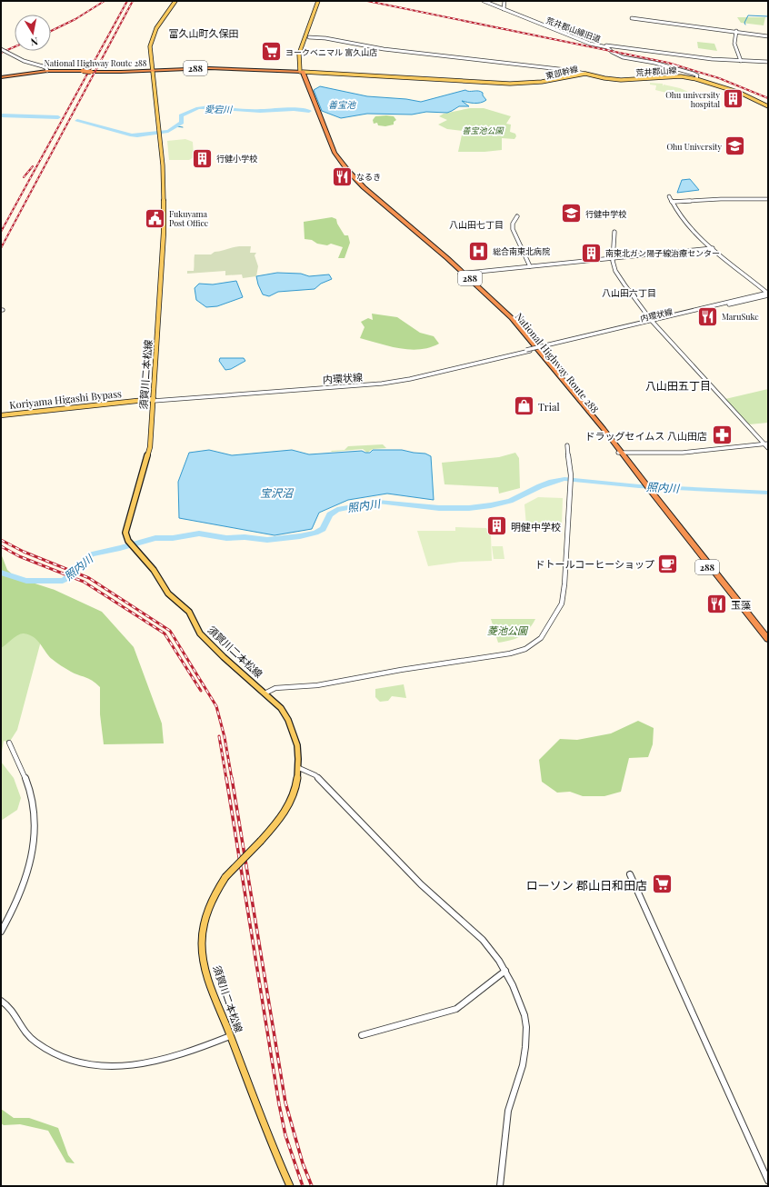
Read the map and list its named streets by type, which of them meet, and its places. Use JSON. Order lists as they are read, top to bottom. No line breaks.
{"streets":{"highway":["National Highway Route 288","288"],"main road":["荒井郡山線","東部幹線","須賀川二本松線","Koriyama Higashi Bypass"],"street":["荒井郡山線旧道","内環状線"]},"crossings":[["荒井郡山線旧道","荒井郡山線"],["National Highway Route 288","東部幹線"],["National Highway Route 288","須賀川二本松線"],["荒井郡山線","東部幹線"],["内環状線","須賀川二本松線"],["内環状線","Koriyama Higashi Bypass"],["須賀川二本松線","Koriyama Higashi Bypass"]],"districts":["富久山町久保田","八山田七丁目","八山田六丁目","八山田五丁目"],"water":["善宝池","愛宕川","照内川","宝沢沼"],"parks":["善宝池公園","菱池公園"],"places":{"supermarket":["ヨークベニマル 富久山店","ローソン 郡山日和田店"],"building":["Ohu university hospital","行健小学校","南東北ガン陽子線治療センター","明健中学校"],"school or university":["Ohu University","行健中学校"],"restaurant":["なるき","MaruSuke","玉藻"],"public building":["Fukuyama Post Office"],"hospital":["総合南東北病院"],"shop":["Trial"],"pharmacy":["ドラッグセイムス 八山田店"],"cafe":["ドトールコーヒーショップ"]},"north":"bottom"}
